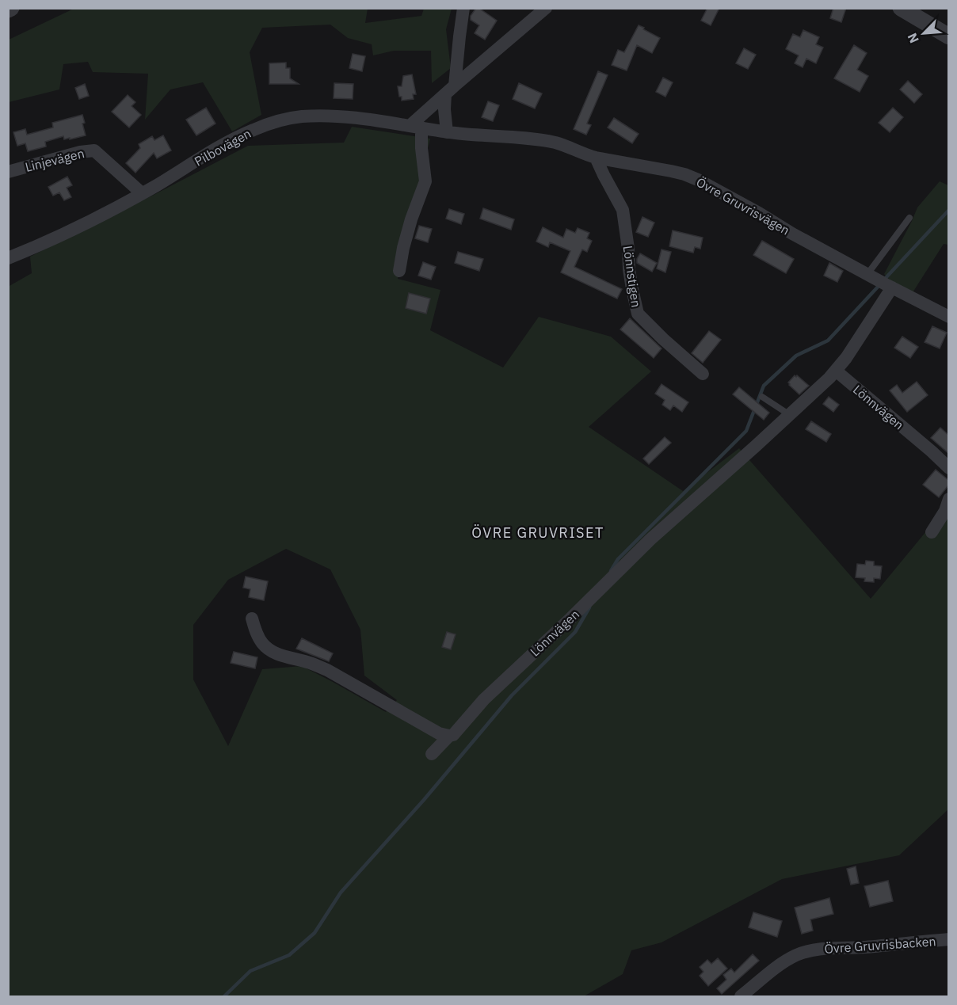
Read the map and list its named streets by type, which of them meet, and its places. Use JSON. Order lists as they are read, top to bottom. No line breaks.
{"streets":{"street":["Pilbovägen","Linjevägen","Övre Gruvrisvägen","Lönnstigen","Lönnvägen","Övre Gruvrisbacken"]},"crossings":[["Pilbovägen","Linjevägen"],["Pilbovägen","Övre Gruvrisvägen"],["Övre Gruvrisvägen","Lönnstigen"],["Övre Gruvrisvägen","Lönnvägen"]],"districts":["ÖVRE GRUVRISET"],"north":"bottom left"}
